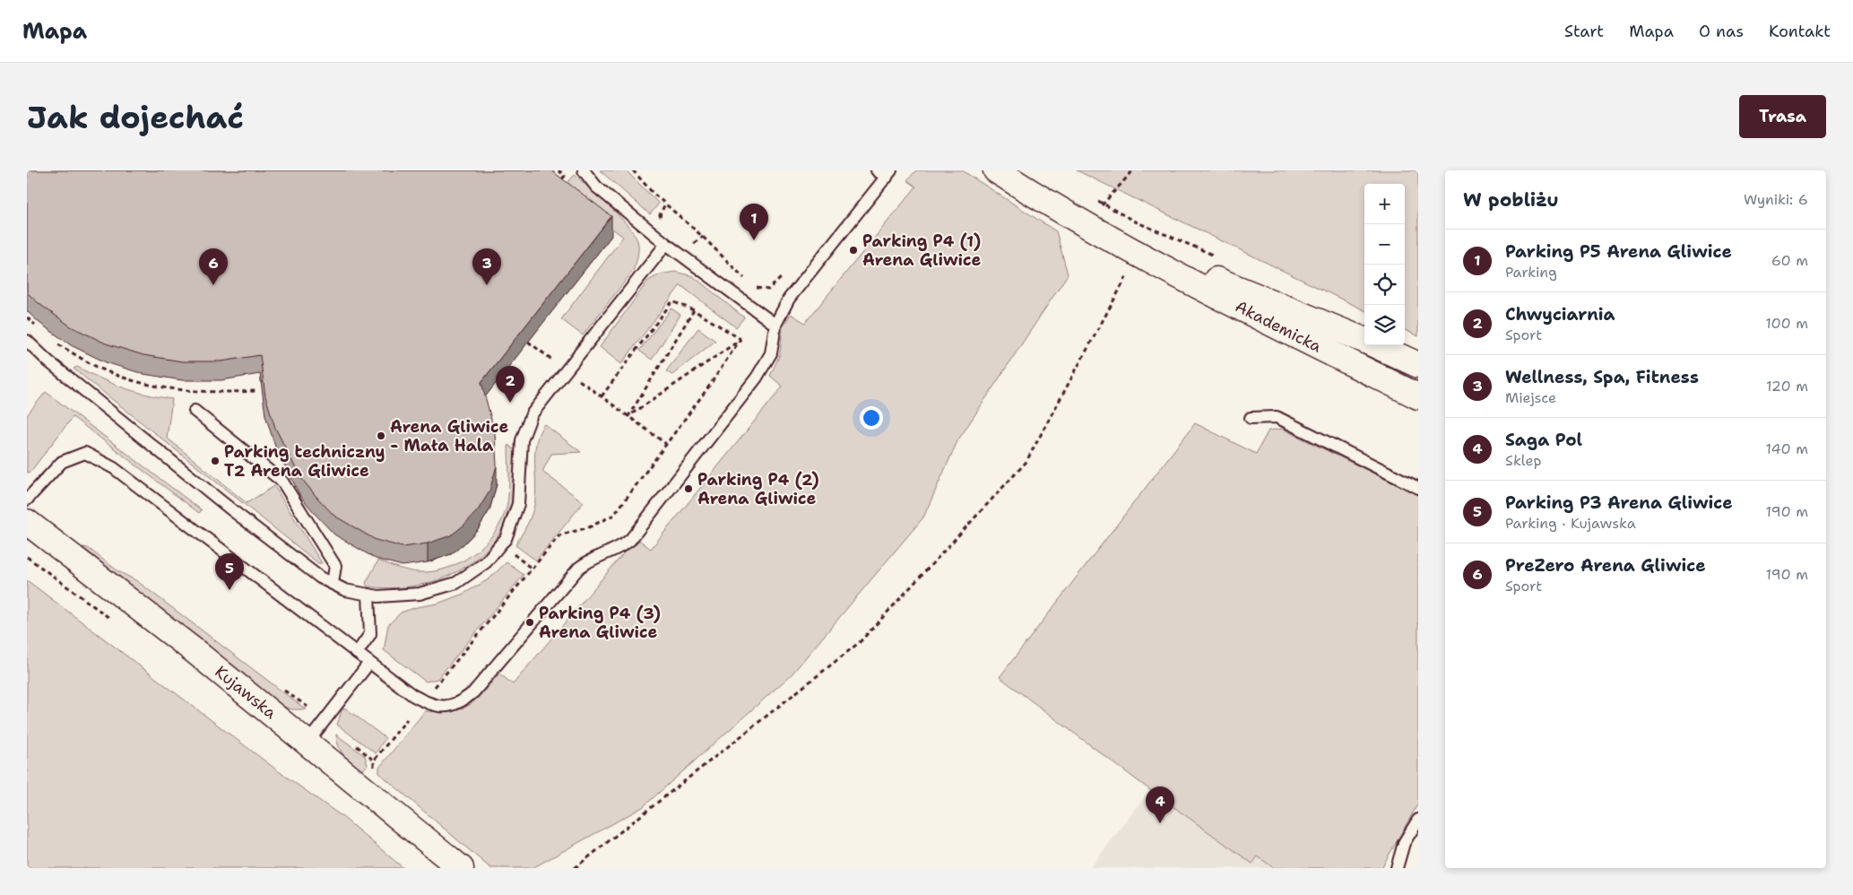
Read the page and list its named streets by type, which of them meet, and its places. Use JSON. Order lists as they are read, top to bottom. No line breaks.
{"streets":{"street":["Akademicka","Kujawska"]},"places":["Parking P4 (1) Arena Gliwice","Arena Gliwice - Mała Hala","Parking techniczny T2 Arena Gliwice","Parking P4 (2) Arena Gliwice","Parking P4 (3) Arena Gliwice"],"page":{"header":"Mapa","nav":["Start","Mapa","O nas","Kontakt"],"buttons":"Trasa","title":"Jak dojechać","heading":["W pobliżu","Wyniki: 6"],"map_buttons":["+","−"],"pins":["1","3","6","2","5","4"],"list":[{"mark":"1","name":"Parking P5 Arena Gliwice","note":"Parking","value":"60 m"},{"mark":"2","name":"Chwyciarnia","note":"Sport","value":"100 m"},{"mark":"3","name":"Wellness, Spa, Fitness","note":"Miejsce","value":"120 m"},{"mark":"4","name":"Saga Pol","note":"Sklep","value":"140 m"},{"mark":"5","name":"Parking P3 Arena Gliwice","note":"Parking · Kujawska","value":"190 m"},{"mark":"6","name":"PreZero Arena Gliwice","note":"Sport","value":"190 m"}]}}
